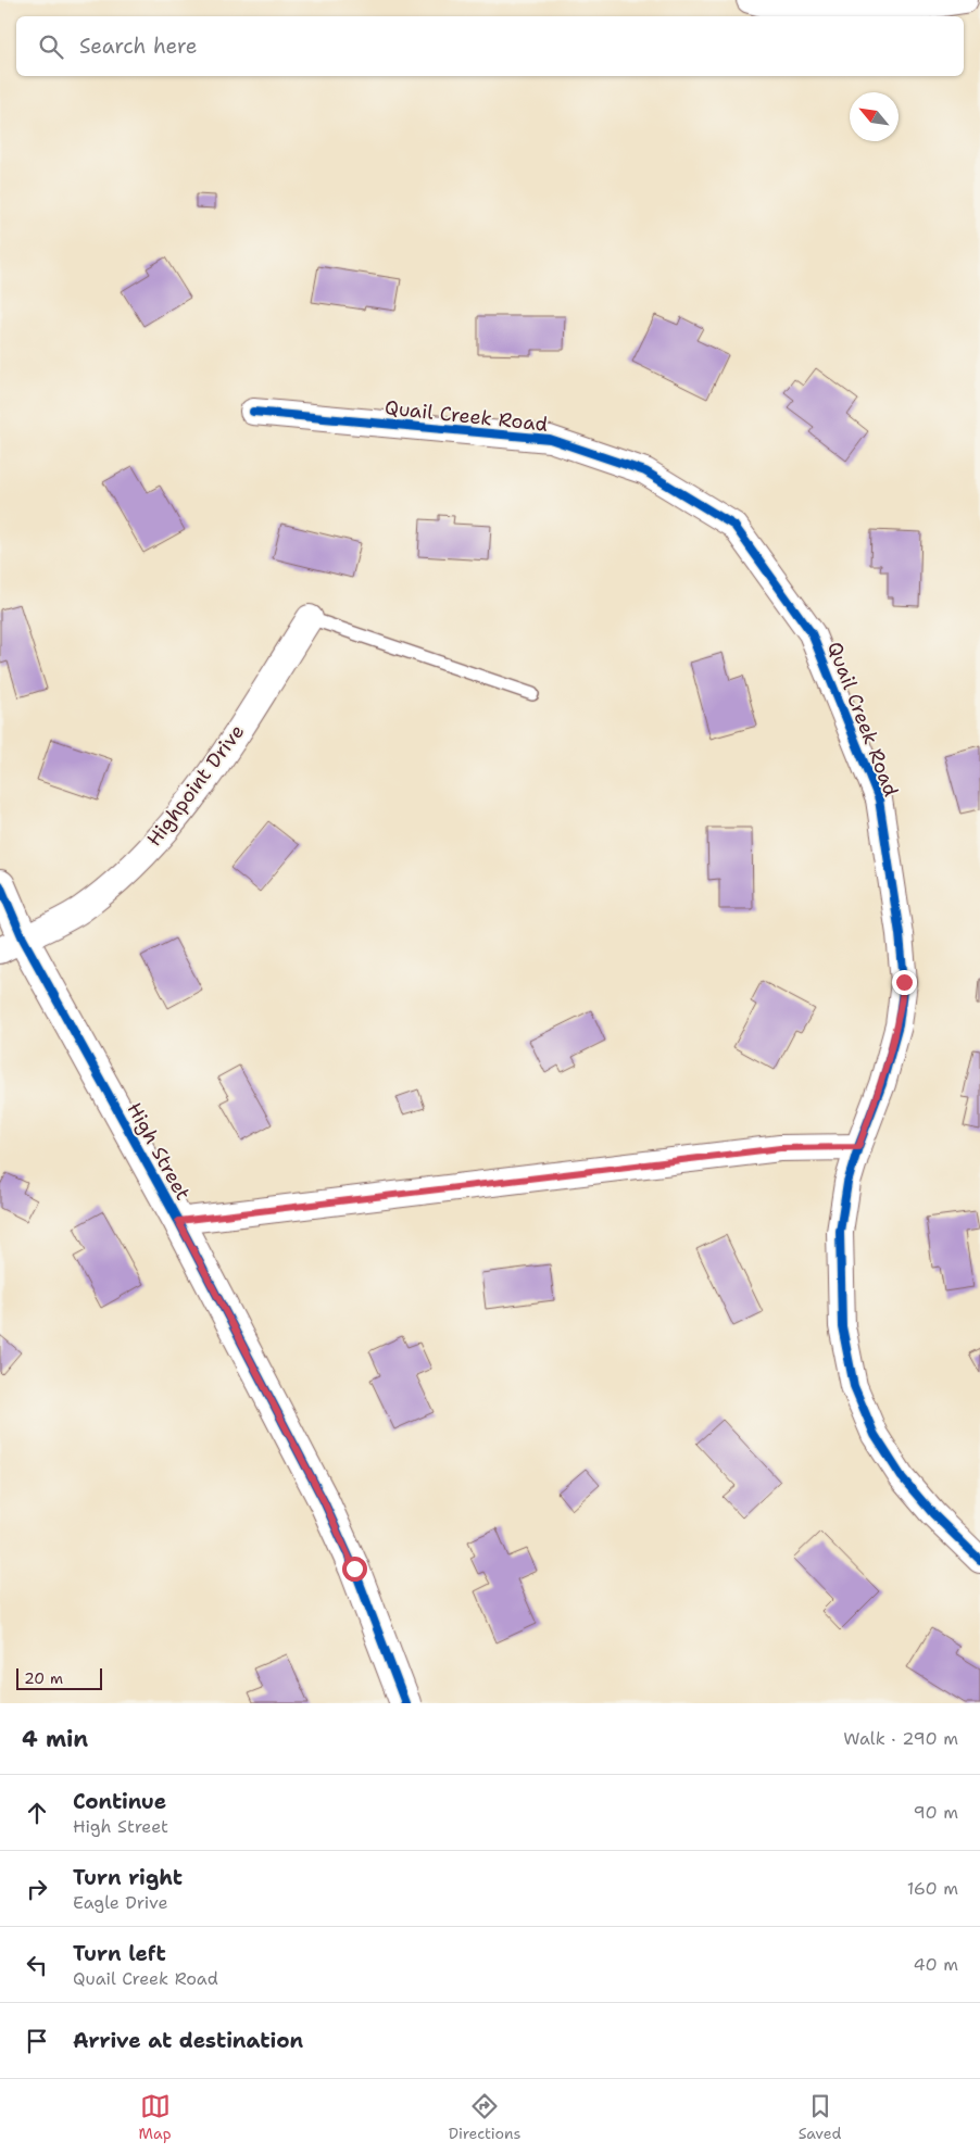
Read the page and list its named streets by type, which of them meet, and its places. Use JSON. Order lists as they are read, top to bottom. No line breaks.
{"streets":{"street":["Quail Creek Road","Highpoint Drive","High Street"]},"crossings":[["Highpoint Drive","High Street"]],"scale_bar":"20 m","north":"top left","page":{"search":"Search here","scale":"20 m","heading":["4 min","Walk · 290 m"],"list":[["Continue","High Street","90 m"],["Turn right","Eagle Drive","160 m"],["Turn left","Quail Creek Road","40 m"],"Arrive at destination"],"nav":["Map","Directions","Saved"]}}
